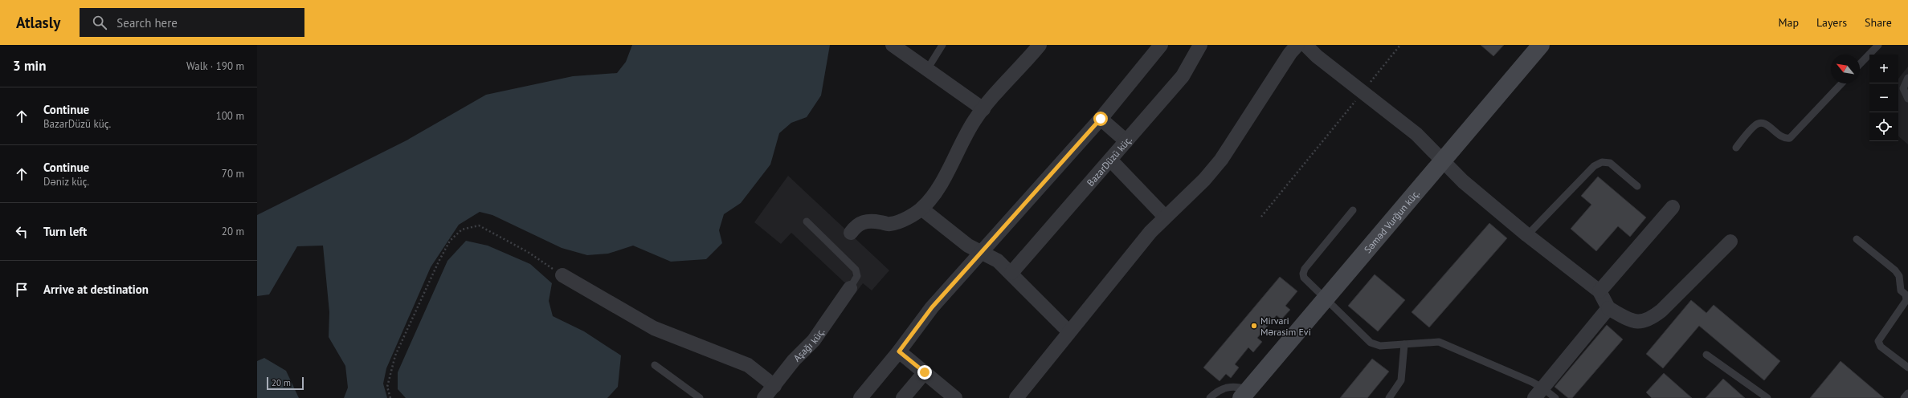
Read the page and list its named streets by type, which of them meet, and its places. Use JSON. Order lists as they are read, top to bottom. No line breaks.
{"streets":{"main road":["Səməd Vurğun küç."],"street":["BazarDüzü küç.","Aşağı küç."]},"places":["Mirvari Mərasim Evi"],"scale_bar":"20 m","north":"top left","page":{"header":"Atlasly","search":"Search here","nav":["Map","Layers","Share"],"heading":["3 min","Walk · 190 m"],"map_buttons":["+","−"],"list":[["Continue","BazarDüzü küç.","100 m"],["Continue","Dəniz küç.","70 m"],["Turn left","20 m"],"Arrive at destination"],"scale":"20 m"}}
